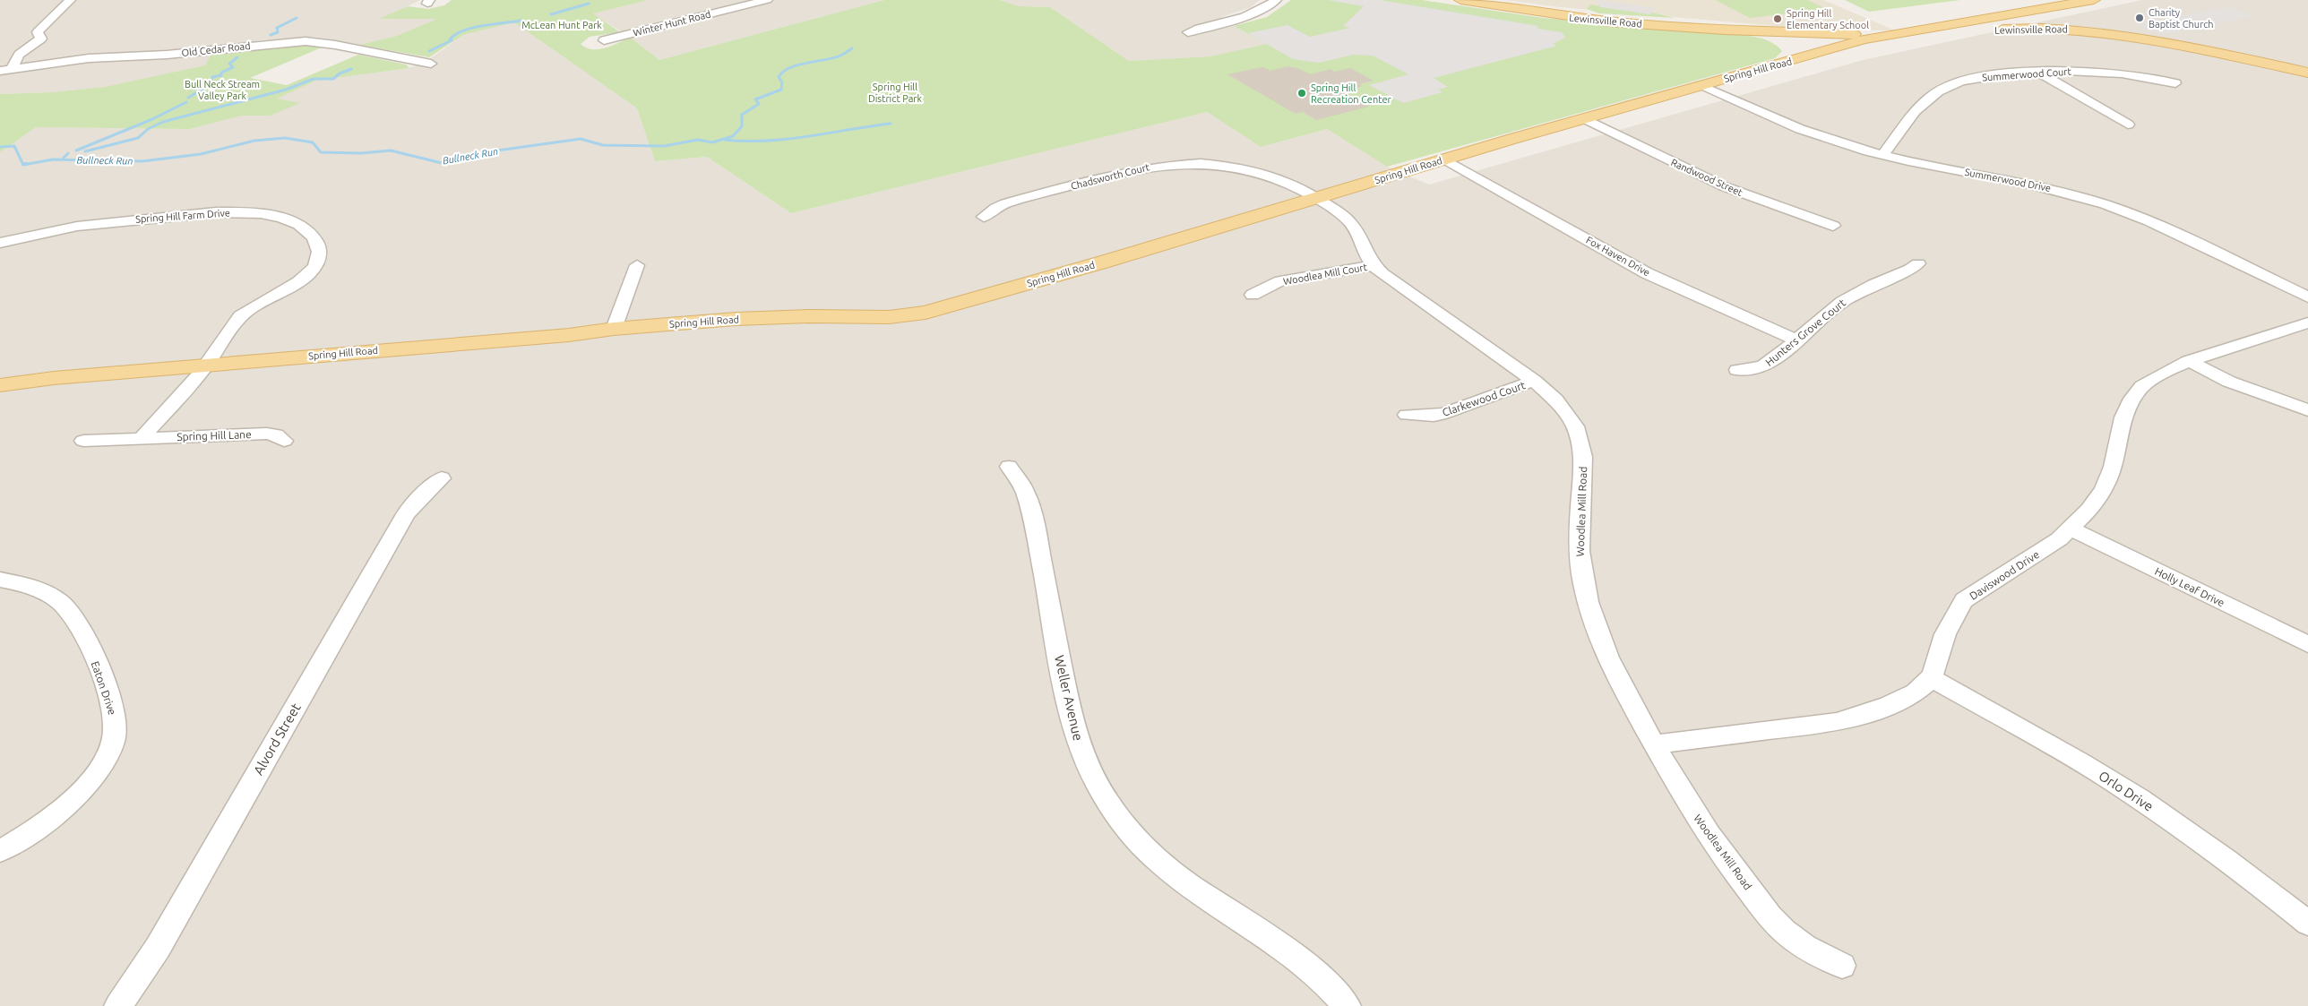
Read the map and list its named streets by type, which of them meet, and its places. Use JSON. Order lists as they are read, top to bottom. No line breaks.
{"streets":{"main road":["Lewinsville Road","Spring Hill Road"],"street":["Winter Hunt Road","Old Cedar Road","Summerwood Court","Chadsworth Court","Randwood Street","Summerwood Drive","Spring Hill Farm Drive","Fox Haven Drive","Woodlea Mill Court","Hunters Grove Court","Clarkewood Court","Spring Hill Lane","Woodlea Mill Road","Daviswood Drive","Holly Leaf Drive","Eaton Drive","Weller Avenue","Alvord Street","Orlo Drive"]},"crossings":[["Lewinsville Road","Spring Hill Road"],["Spring Hill Road","Chadsworth Court"],["Spring Hill Road","Randwood Street"],["Spring Hill Road","Summerwood Drive"],["Spring Hill Road","Spring Hill Farm Drive"],["Spring Hill Road","Fox Haven Drive"],["Spring Hill Road","Woodlea Mill Road"],["Summerwood Court","Summerwood Drive"],["Chadsworth Court","Woodlea Mill Road"],["Fox Haven Drive","Hunters Grove Court"],["Woodlea Mill Court","Woodlea Mill Road"],["Clarkewood Court","Woodlea Mill Road"],["Daviswood Drive","Holly Leaf Drive"],["Daviswood Drive","Orlo Drive"]],"water":["Bullneck Run"],"parks":["McLean Hunt Park","Bull Neck Stream Valley Park","Spring Hill District Park"],"places":["Charity Baptist Church","Spring Hill Elementary School","Spring Hill Recreation Center"]}
